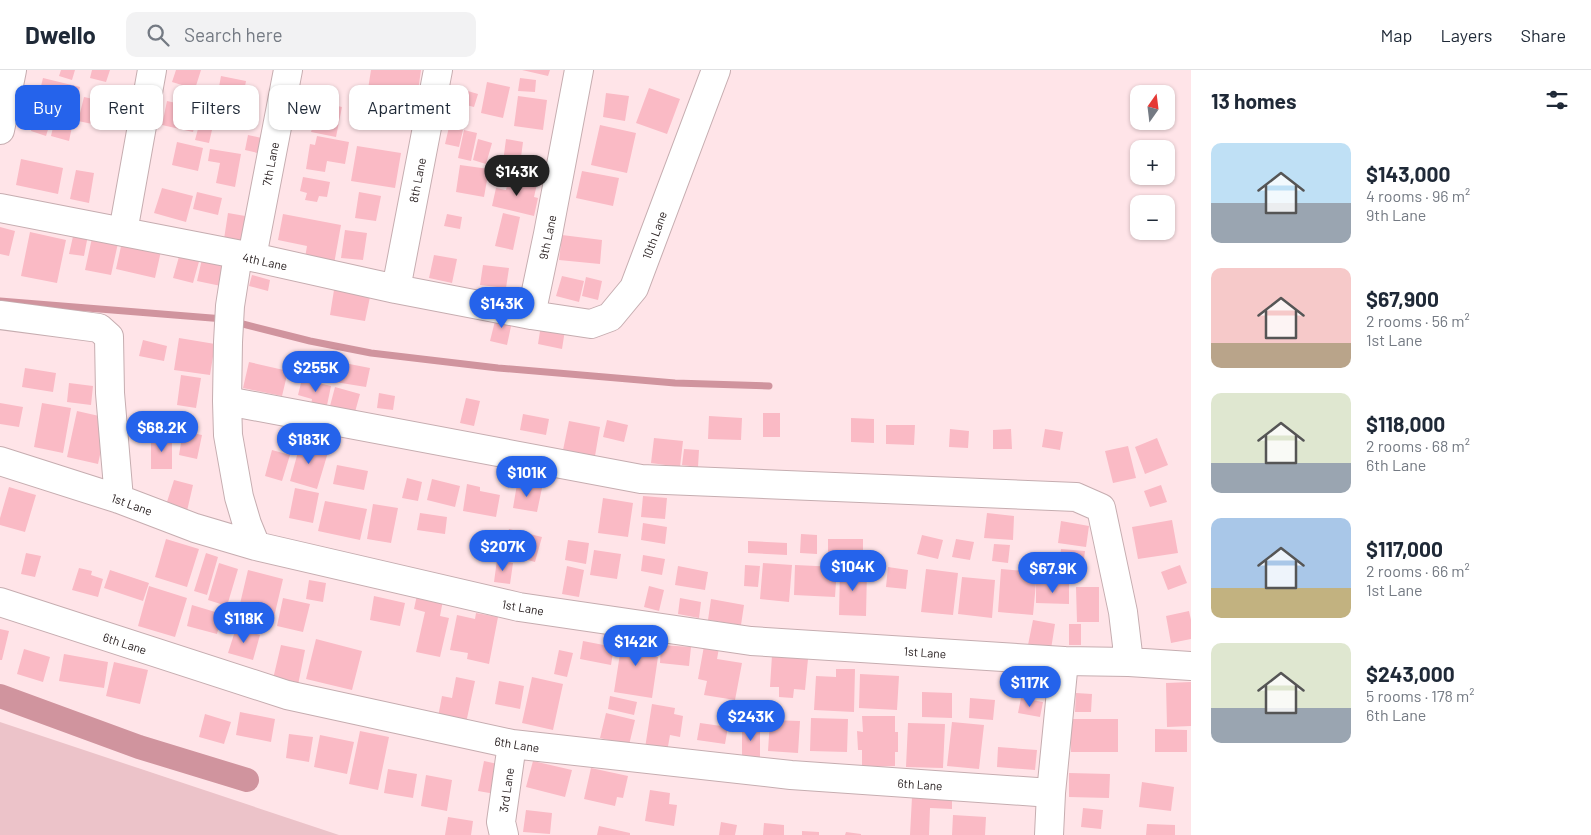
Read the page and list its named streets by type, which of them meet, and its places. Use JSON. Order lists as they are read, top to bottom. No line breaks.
{"streets":{"street":["7th Lane","8th Lane","10th Lane","9th Lane","4th Lane","1st Lane","6th Lane","3rd Lane"]},"crossings":[["7th Lane","4th Lane"],["7th Lane","1st Lane"],["8th Lane","4th Lane"],["10th Lane","9th Lane"],["10th Lane","4th Lane"],["9th Lane","4th Lane"],["6th Lane","3rd Lane"]],"north":"top","page":{"header":"Dwello","search":"Search here","nav":["Map","Layers","Share"],"heading":"13 homes","map_buttons":["+","−"],"chip":["Buy","Rent","Filters","New","Apartment"],"list":[{"name":"$143,000","note":"4 rooms · 96 m² · 9th Lane"},{"name":"$67,900","note":"2 rooms · 56 m² · 1st Lane"},{"name":"$118,000","note":"2 rooms · 68 m² · 6th Lane"},{"name":"$117,000","note":"2 rooms · 66 m² · 1st Lane"},{"name":"$243,000","note":"5 rooms · 178 m² · 6th Lane"}],"price":["$143K","$143K","$255K","$68.2K","$183K","$101K","$207K","$104K","$67.9K","$118K","$142K","$117K","$243K"]}}
